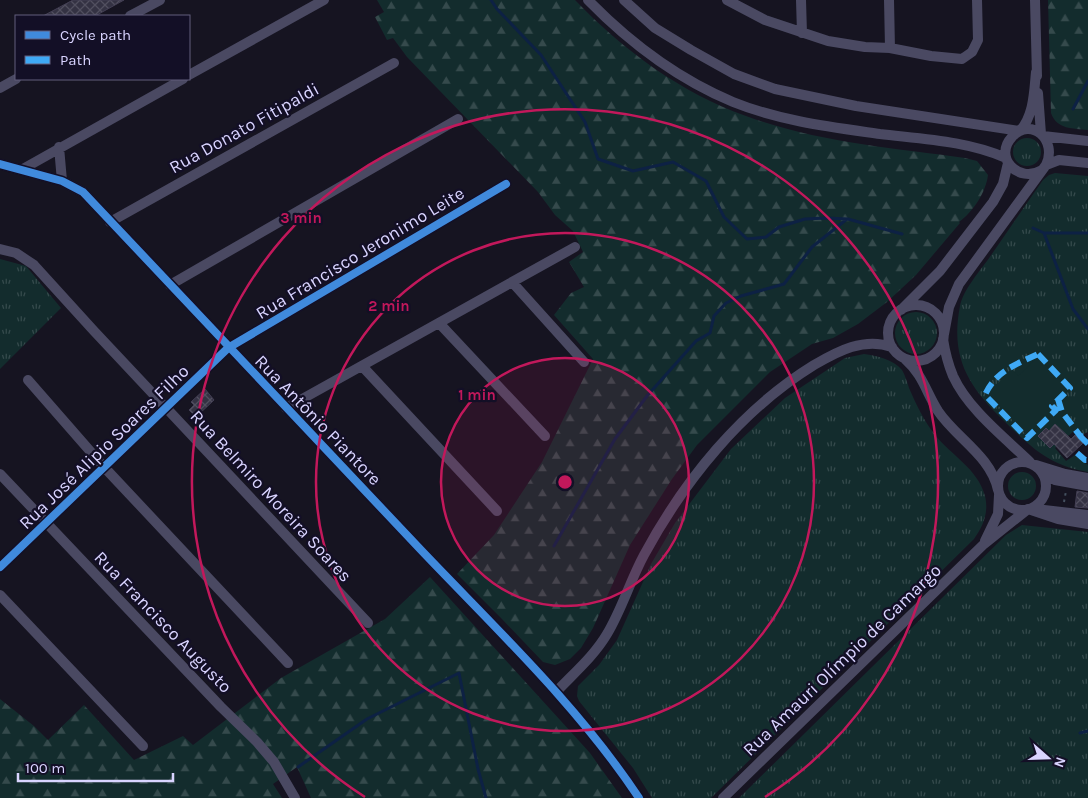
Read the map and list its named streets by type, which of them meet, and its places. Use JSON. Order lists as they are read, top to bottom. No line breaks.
{"streets":{"street":["Rua Donato Fitipaldi","Rua Francisco Jeronimo Leite","Rua Antônio Piantore","Rua José Alipio Soares Filho","Rua Belmiro Moreira Soares","Rua Francisco Augusto","Rua Amauri Olímpio de Camargo"]},"crossings":[["Rua Donato Fitipaldi","Rua Antônio Piantore"],["Rua Francisco Jeronimo Leite","Rua Antônio Piantore"],["Rua Francisco Jeronimo Leite","Rua José Alipio Soares Filho"],["Rua Antônio Piantore","Rua José Alipio Soares Filho"],["Rua José Alipio Soares Filho","Rua Belmiro Moreira Soares"],["Rua José Alipio Soares Filho","Rua Francisco Augusto"]],"legend":["Cycle path","Path"],"scale_bar":"100 m","north":"right","rings":["3 min","2 min","1 min"]}
